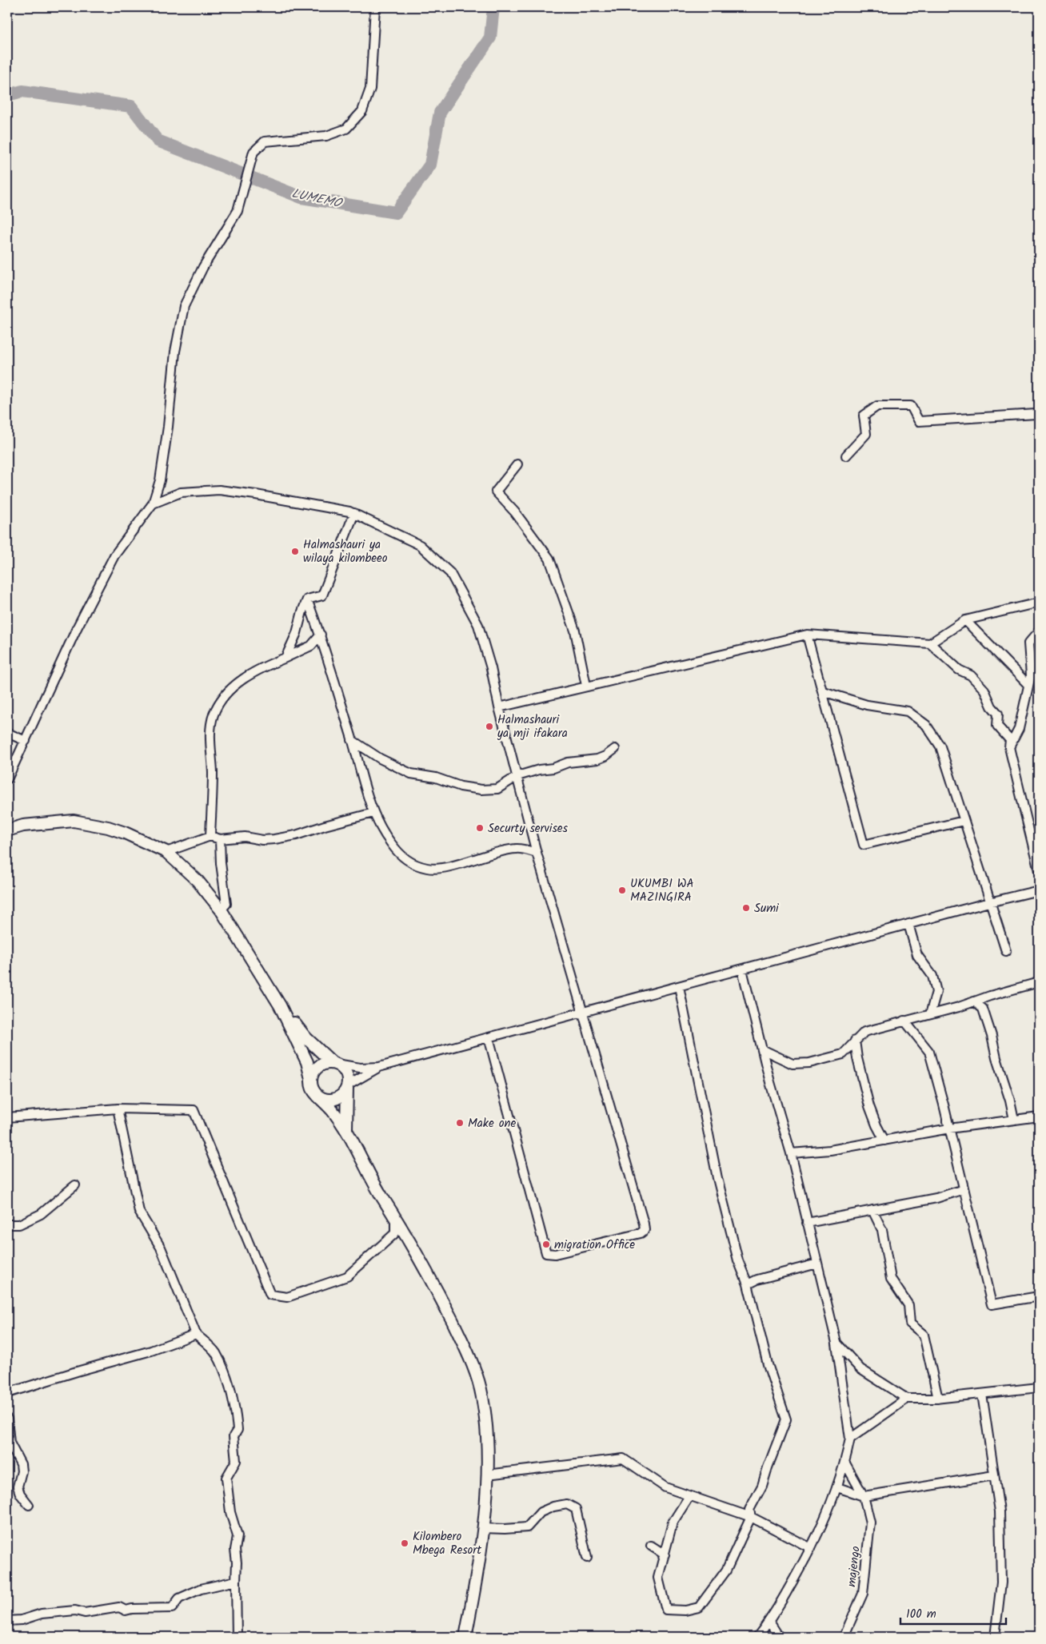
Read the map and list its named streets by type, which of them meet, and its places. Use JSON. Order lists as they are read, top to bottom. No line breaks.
{"streets":{"street":["majengo"]},"water":["LUMEMO"],"places":["Halmashauri ya wilaya kilombeeo","Halmashauri ya mji ifakara","Securty servises","UKUMBI WA MAZINGIRA","Sumi","Make one","migration Office","Kilombero Mbega Resort"],"scale_bar":"100 m"}
